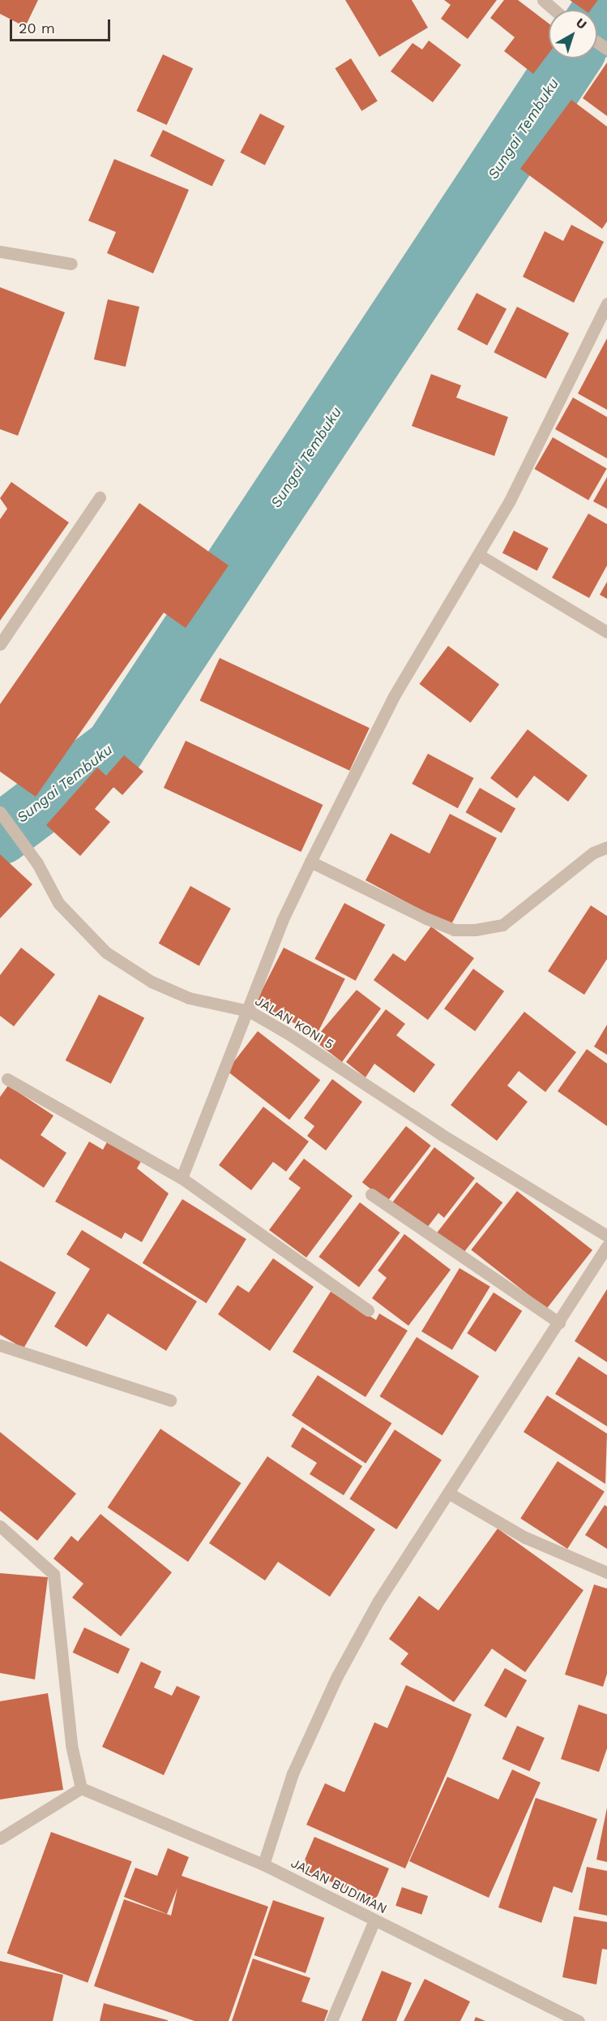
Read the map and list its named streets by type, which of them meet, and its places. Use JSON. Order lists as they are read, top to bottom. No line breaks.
{"streets":{"street":["JALAN KONI 5","JALAN BUDIMAN"]},"water":["Sungai Tembuku"],"scale_bar":"20 m","north":"top right"}
